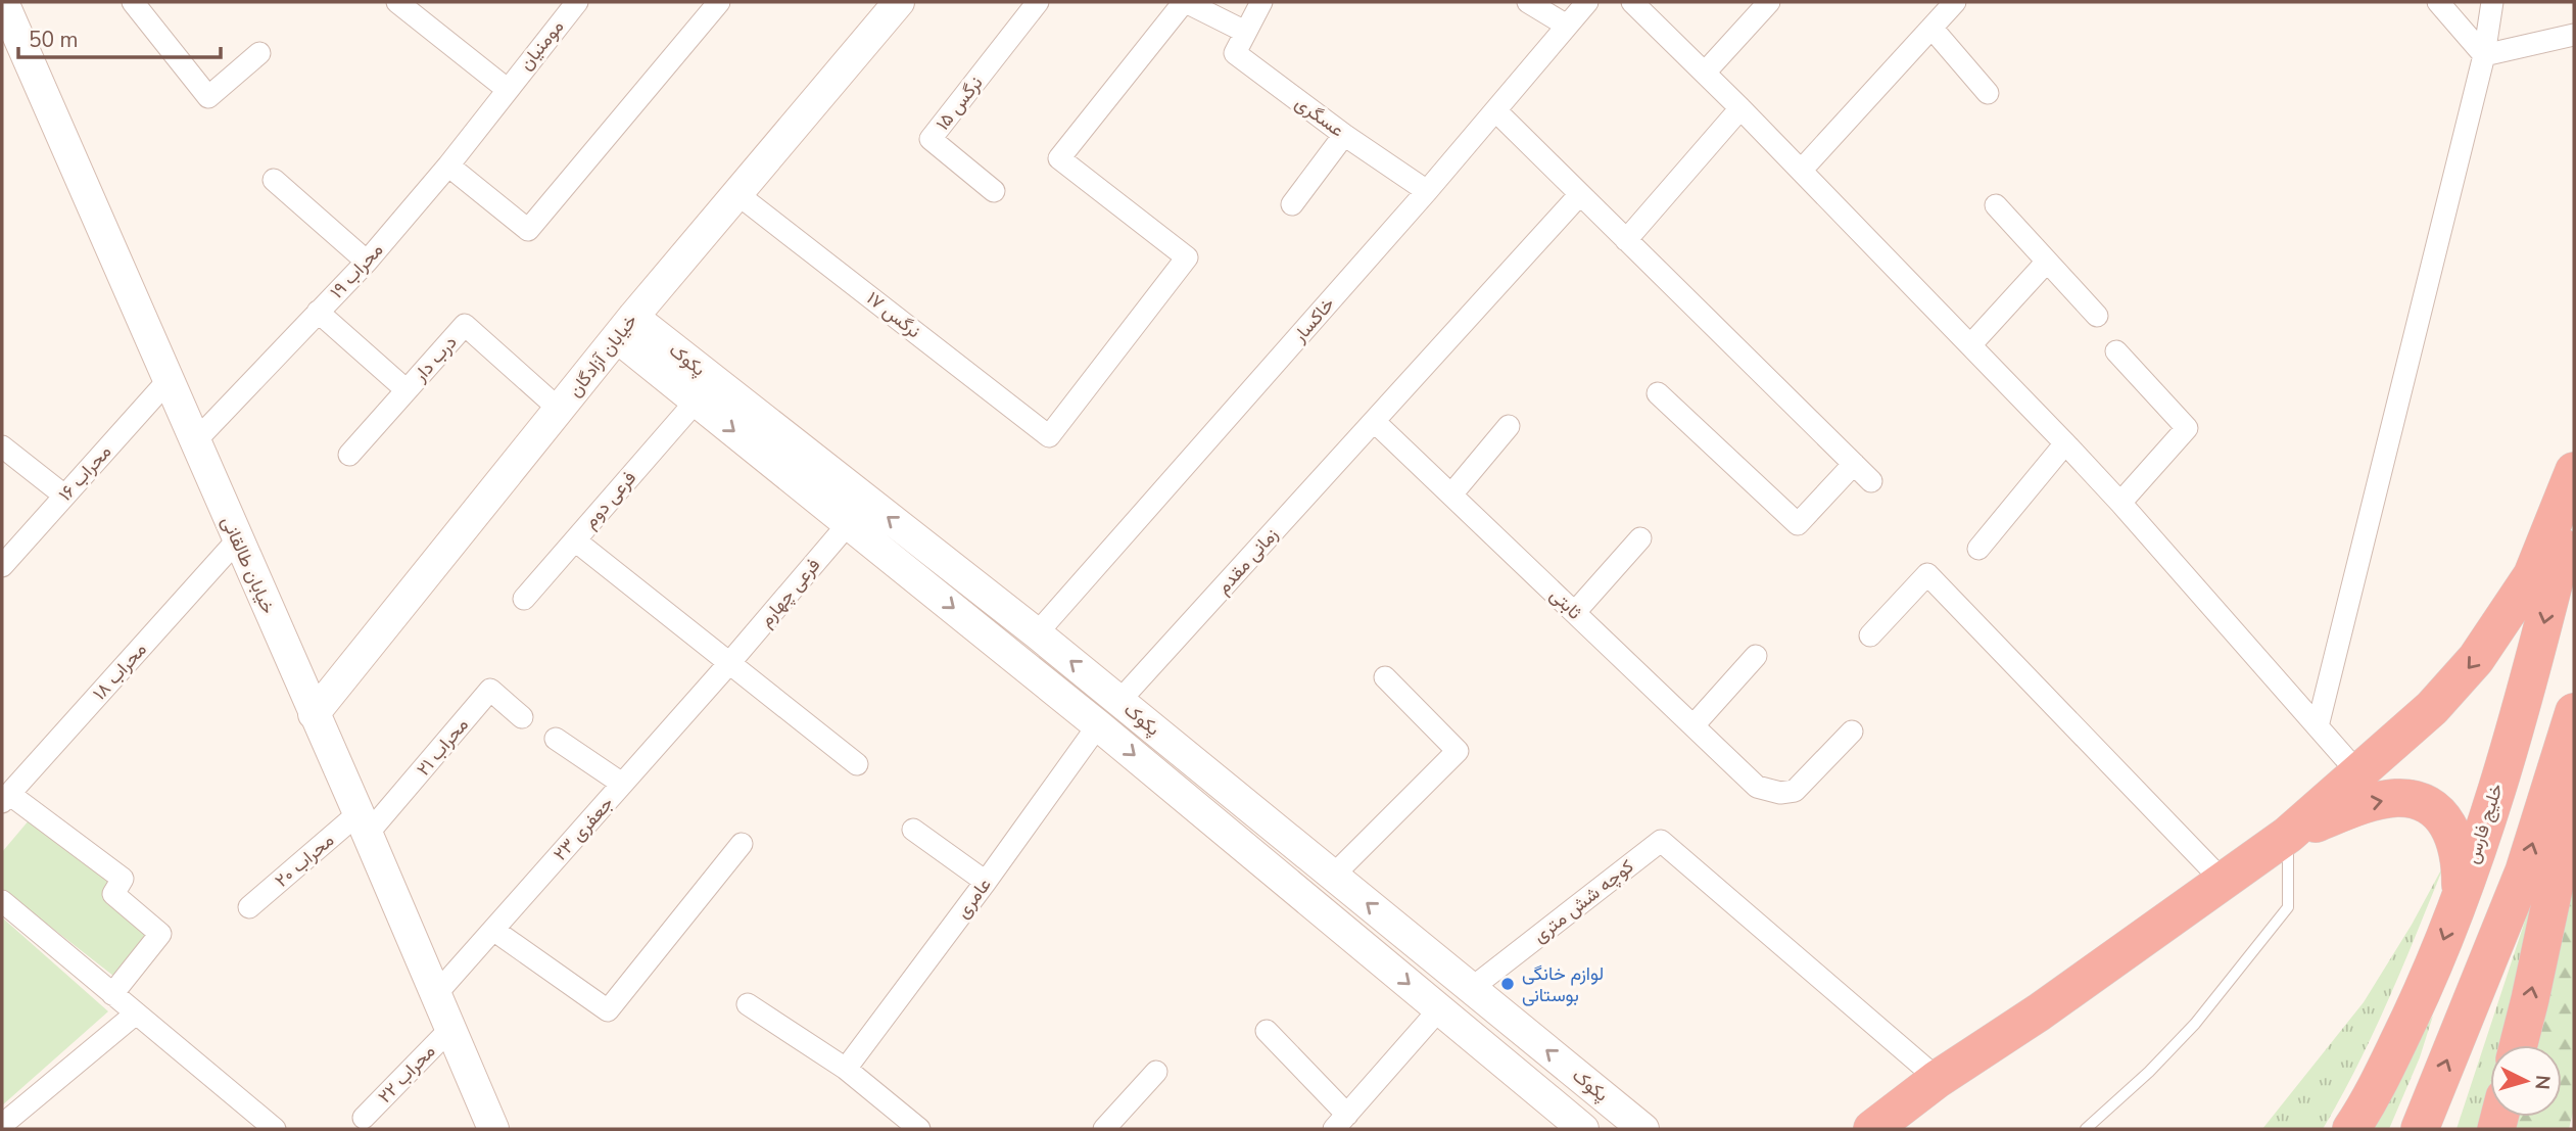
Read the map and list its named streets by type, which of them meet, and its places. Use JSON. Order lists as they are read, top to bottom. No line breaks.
{"streets":{"highway":["خلیج فارس"],"street":["مومنیان","نرگس ۱۵","عسگری","محراب ۱۹","نرگس ۱۷","خاکسار","خیابان آزادگان","درب دار","پکوک","محراب ۱۶","فرعی دوم","زمانی مقدم","خیابان طالقانی","فرعی چهارم","ثابتی","محراب ۱۸","محراب ۲۱","جعفری ۲۳","محراب ۲۰","عامری","کوچه شش متری","محراب ۲۲"]},"crossings":[["مومنیان","محراب ۱۹"],["عسگری","خاکسار"],["محراب ۱۹","خیابان طالقانی"],["نرگس ۱۷","خیابان آزادگان"],["خاکسار","پکوک"],["خیابان آزادگان","درب دار"],["خیابان آزادگان","پکوک"],["خیابان آزادگان","خیابان طالقانی"],["پکوک","فرعی دوم"],["پکوک","زمانی مقدم"],["پکوک","فرعی چهارم"],["پکوک","عامری"],["پکوک","کوچه شش متری"],["محراب ۱۶","خیابان طالقانی"],["زمانی مقدم","ثابتی"],["خیابان طالقانی","محراب ۱۸"],["خیابان طالقانی","محراب ۲۱"],["خیابان طالقانی","جعفری ۲۳"],["خیابان طالقانی","محراب ۲۰"],["خیابان طالقانی","محراب ۲۲"],["فرعی چهارم","جعفری ۲۳"],["محراب ۲۱","محراب ۲۰"]],"places":["لوازم خانگی بوستانی"],"scale_bar":"50 m","north":"right"}
